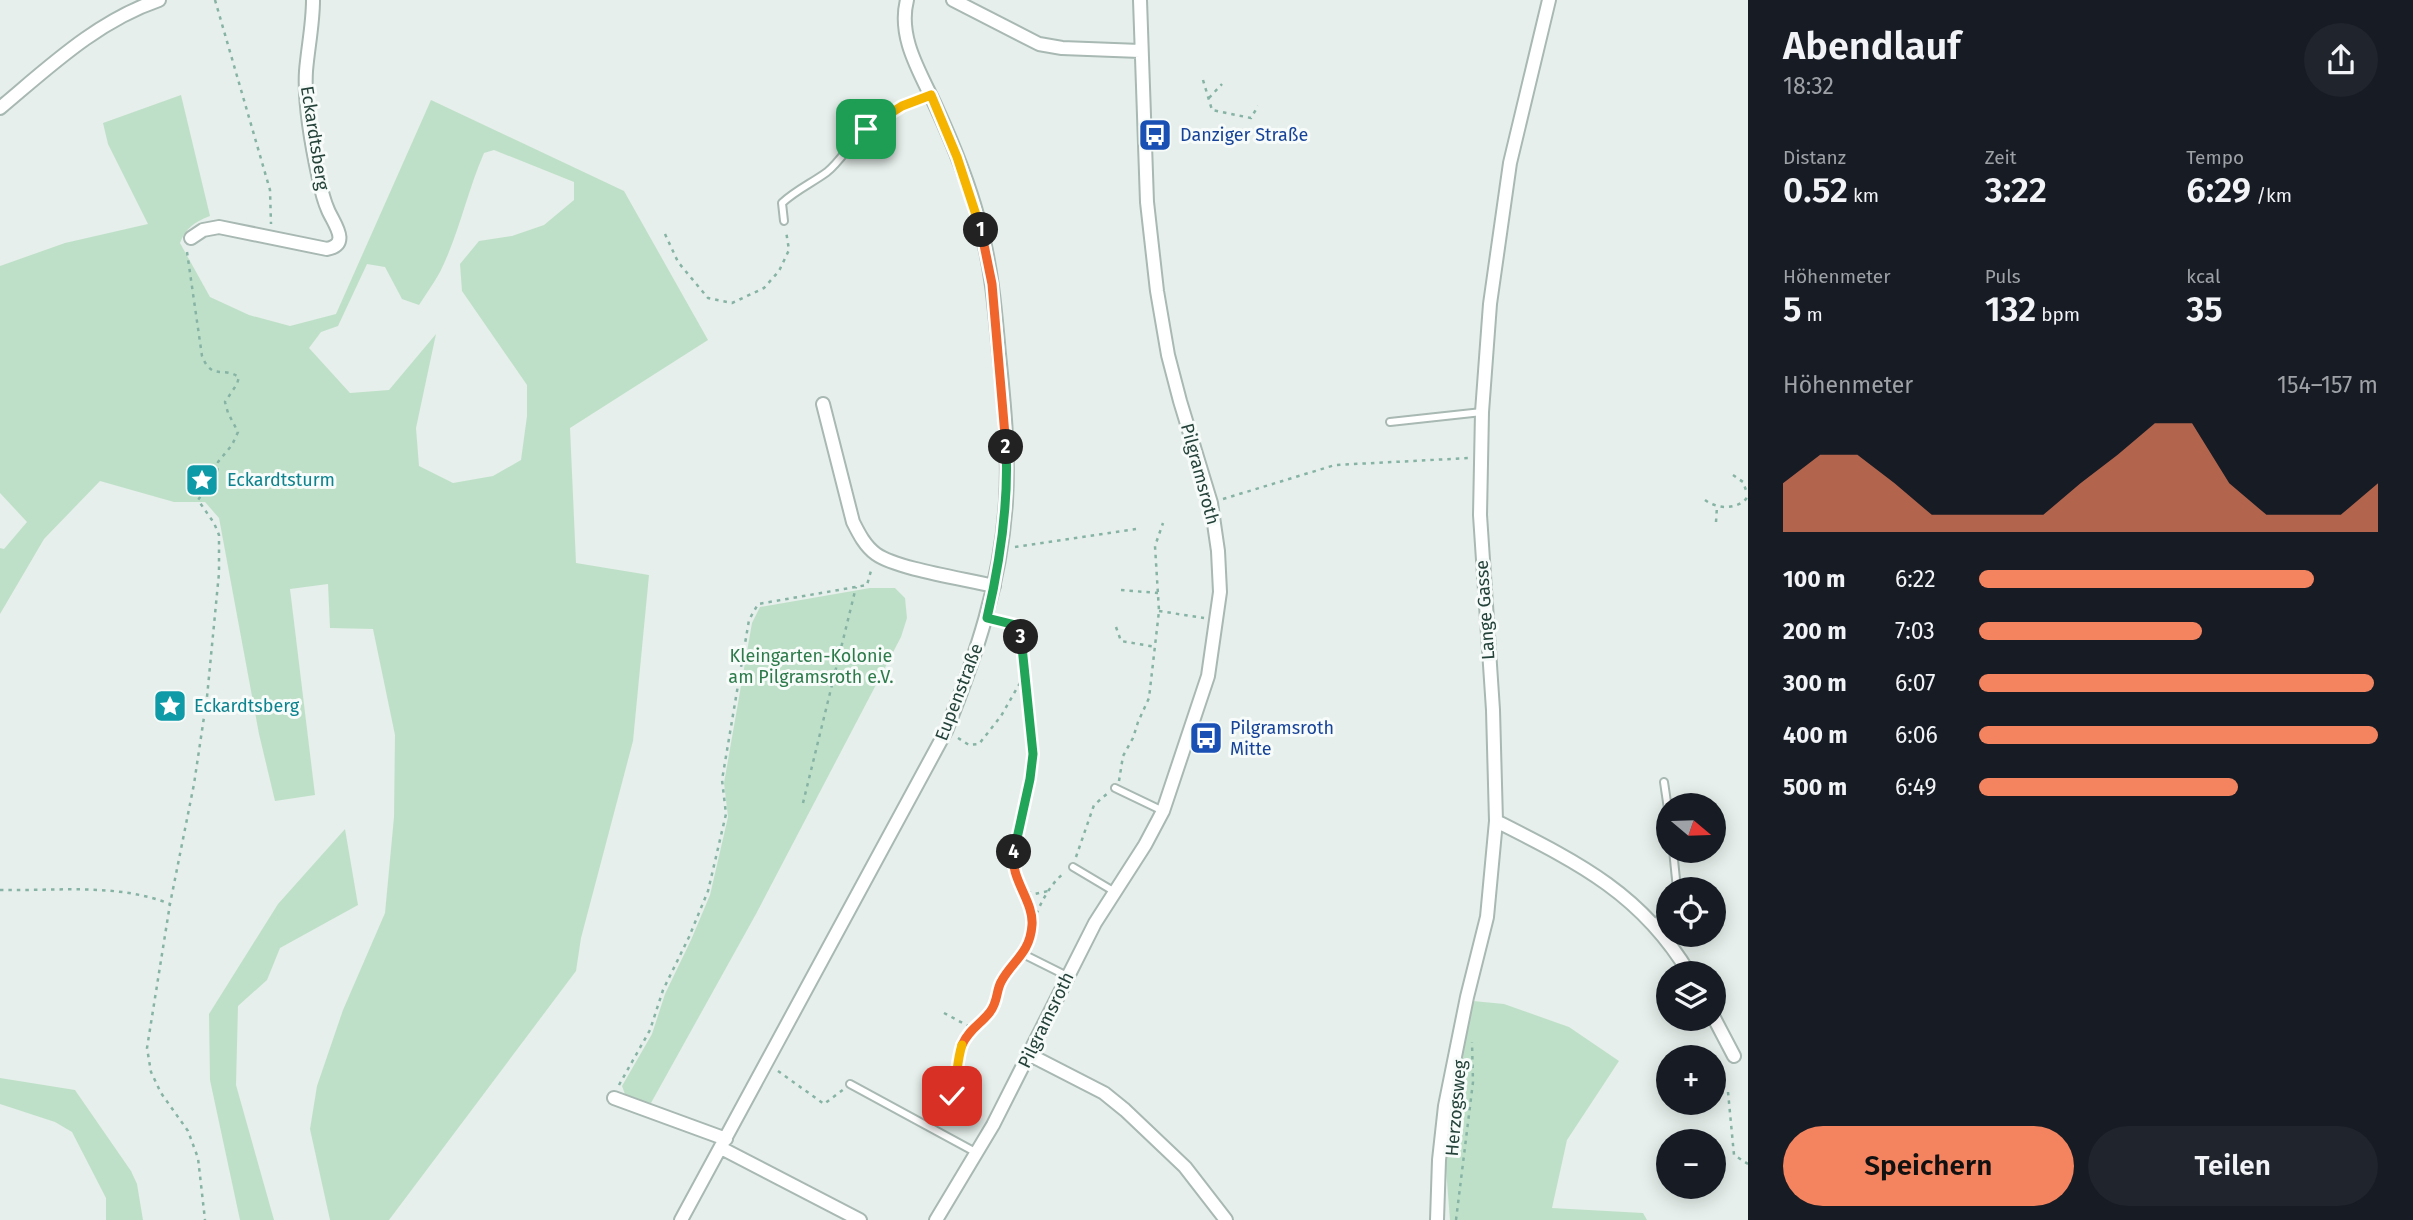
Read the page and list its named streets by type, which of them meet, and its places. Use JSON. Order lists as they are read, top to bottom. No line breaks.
{"streets":{"street":["Eckardtsberg","Pilgramsroth","Lange Gasse","Eupenstraße"],"path":["Herzogsweg"]},"parks":["Kleingarten-Kolonie am Pilgramsroth e.V."],"places":{"bus stop":["Danziger Straße","Pilgramsroth Mitte"],"place":["Eckardtsturm","Eckardtsberg"]},"north":"right","page":{"heading":["Abendlauf","18:32"],"stats":[["Distanz","0.52 km"],["Zeit","3:22"],["Tempo","6:29 /km"],["Höhenmeter","5 m"],["Puls","132 bpm"],["kcal","35"]],"pins":["1","2","3","4"],"chart":["Höhenmeter","154–157 m"],"list":[{"name":"100 m","note":"6:22"},{"name":"200 m","note":"7:03"},{"name":"300 m","note":"6:07"},{"name":"400 m","note":"6:06"},{"name":"500 m","note":"6:49"}],"map_buttons":["+","−"],"buttons":["Speichern","Teilen"]}}
